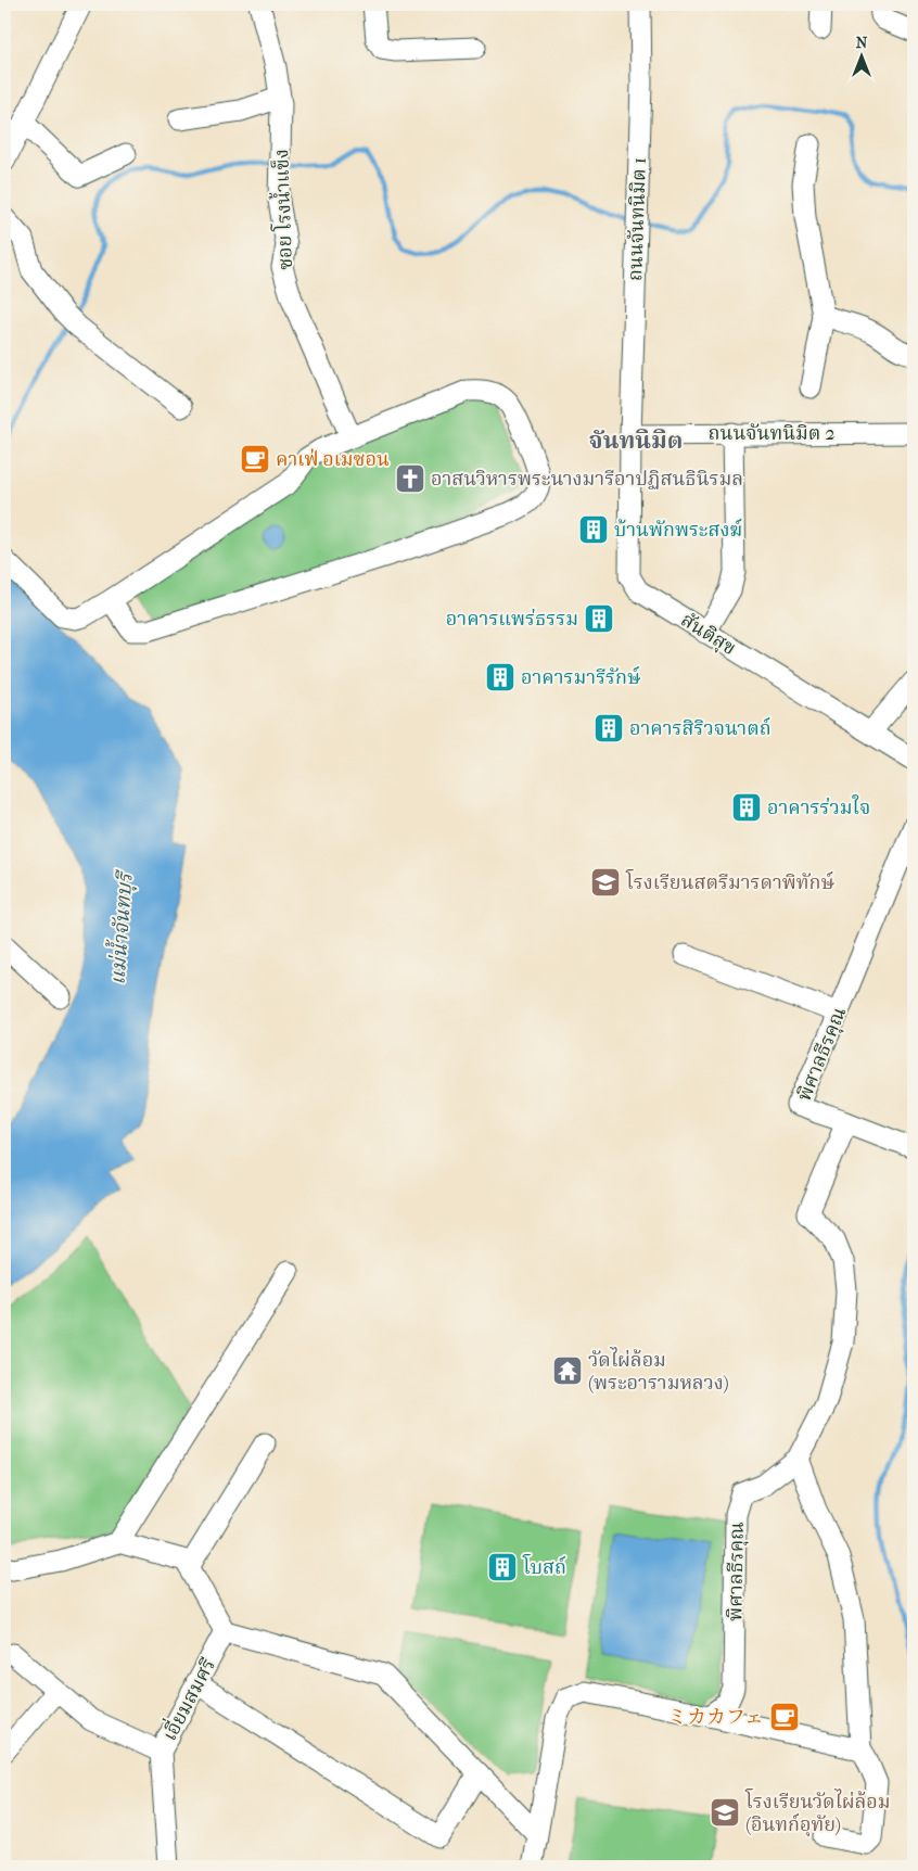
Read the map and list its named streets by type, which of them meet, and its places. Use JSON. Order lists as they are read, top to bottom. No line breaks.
{"streets":{"street":["ซอย โรงน้ำแข็ง","ถนนจันทนิมิต 1","ถนนจันทนิมิต 2","สันติสุข","พิศาลธีรคุณ","เอี่ยมสมศรี"]},"crossings":[["ถนนจันทนิมิต 1","ถนนจันทนิมิต 2"],["ถนนจันทนิมิต 1","สันติสุข"],["ถนนจันทนิมิต 2","สันติสุข"]],"districts":["จันทนิมิต"],"water":["แม่น้ำจันทบุรี"],"places":{"cafe":["คาเฟ่ อเมซอน","ミカカフェ"],"church":["อาสนวิหารพระนางมารีอาปฏิสนธินิรมล"],"building":["บ้านพักพระสงฆ์","อาคารแพร่ธรรม","อาคารมารีรักษ์","อาคารสิริวจนาตถ์","อาคารร่วมใจ","โบสถ์"],"school or university":["โรงเรียนสตรีมารดาพิทักษ์","โรงเรียนวัดไผ่ล้อม (อินทก์อุทัย)"],"temple":["วัดไผ่ล้อม (พระอารามหลวง)"]},"north":"top"}
